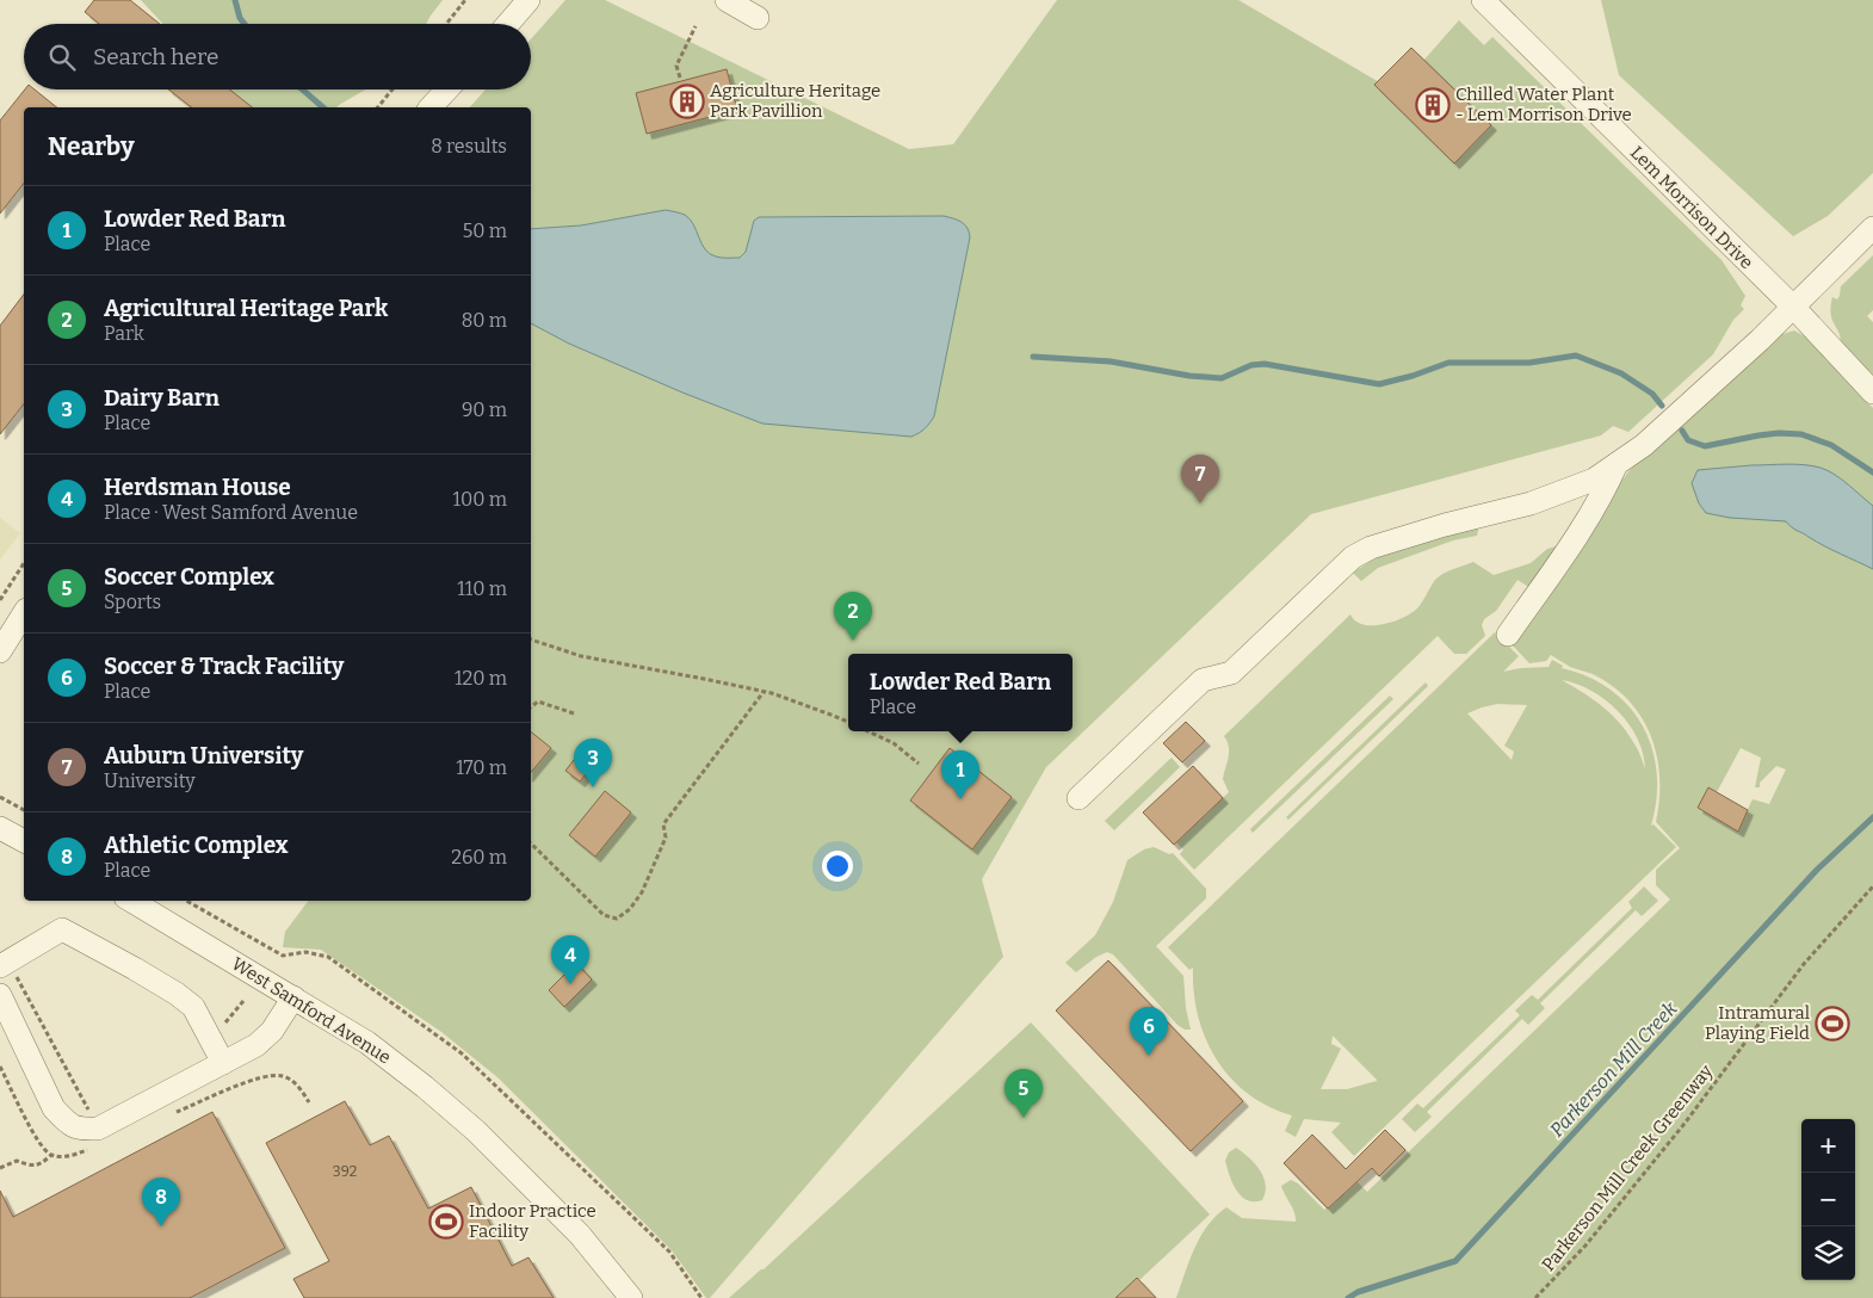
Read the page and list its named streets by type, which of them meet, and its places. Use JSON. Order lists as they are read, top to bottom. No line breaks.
{"streets":{"street":["Lem Morrison Drive","West Samford Avenue"],"path":["Parkerson Mill Creek Greenway"]},"water":["Parkerson Mill Creek"],"places":{"building":["Agriculture Heritage Park Pavillion","Chilled Water Plant - Lem Morrison Drive"],"sports":["Intramural Playing Field","Indoor Practice Facility"]},"house_numbers":["392"],"page":{"search":"Search here","heading":["Nearby","8 results"],"list":[{"mark":"1","name":"Lowder Red Barn","note":"Place","value":"50 m"},{"mark":"2","name":"Agricultural Heritage Park","note":"Park","value":"80 m"},{"mark":"3","name":"Dairy Barn","note":"Place","value":"90 m"},{"mark":"4","name":"Herdsman House","note":"Place · West Samford Avenue","value":"100 m"},{"mark":"5","name":"Soccer Complex","note":"Sports","value":"110 m"},{"mark":"6","name":"Soccer & Track Facility","note":"Place","value":"120 m"},{"mark":"7","name":"Auburn University","note":"University","value":"170 m"},{"mark":"8","name":"Athletic Complex","note":"Place","value":"260 m"}],"pins":["7","2","3","1","4","6","5","8"],"popup":["Lowder Red Barn","Place"],"map_buttons":["+","−"]}}
